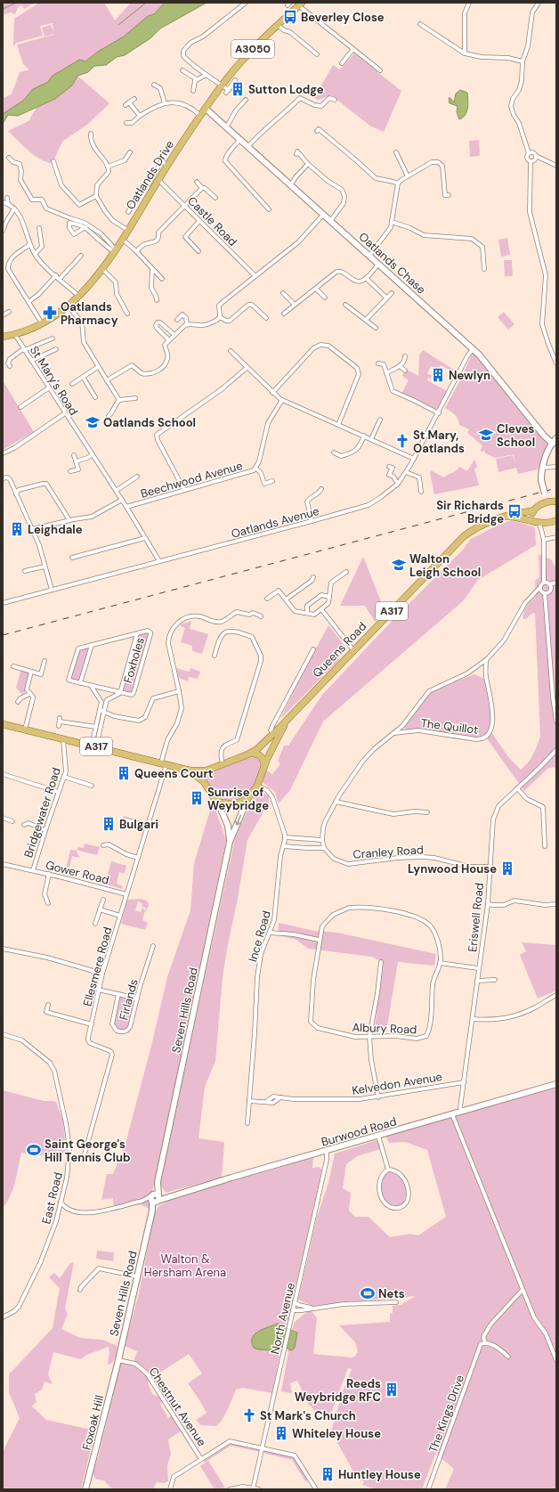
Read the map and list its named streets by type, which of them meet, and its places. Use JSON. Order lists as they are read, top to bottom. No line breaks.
{"streets":{"main road":["A3050","Oatlands Drive","A317","Queens Road"],"street":["Castle Road","Oatlands Chase","St Mary's Road","Beechwood Avenue","Oatlands Avenue","Foxholes","The Quillot","Bridgewater Road","Cranley Road","Gower Road","Eriswell Road","Ince Road","Ellesmere Road","Firlands","Seven Hills Road","Albury Road","Kelvedon Avenue","Burwood Road","East Road","North Avenue","Chestnut Avenue","The Kings Drive","Foxoak Hill"]},"crossings":[["Oatlands Drive","Castle Road"],["Oatlands Drive","Oatlands Chase"],["Oatlands Drive","St Mary's Road"],["Oatlands Chase","Oatlands Avenue"],["St Mary's Road","Beechwood Avenue"],["St Mary's Road","Oatlands Avenue"],["A317","Queens Road"],["A317","Foxholes"],["A317","Bridgewater Road"],["A317","Ince Road"],["A317","Ellesmere Road"],["A317","Seven Hills Road"],["Queens Road","Ince Road"],["Queens Road","Seven Hills Road"],["Bridgewater Road","Gower Road"],["Cranley Road","Eriswell Road"],["Gower Road","Ellesmere Road"],["Eriswell Road","Kelvedon Avenue"],["Eriswell Road","Burwood Road"],["Ince Road","Seven Hills Road"],["Ince Road","Kelvedon Avenue"],["Ellesmere Road","Firlands"],["Seven Hills Road","Burwood Road"],["Seven Hills Road","Chestnut Avenue"],["Seven Hills Road","Foxoak Hill"],["Burwood Road","North Avenue"],["Chestnut Avenue","Foxoak Hill"]],"parks":["Walton & Hersham Arena"],"places":{"bus stop":["Beverley Close","Sir Richards Bridge"],"building":["Sutton Lodge","Newlyn","Leighdale","Queens Court","Sunrise of Weybridge","Bulgari","Lynwood House","Reeds Weybridge RFC","Whiteley House","Huntley House"],"pharmacy":["Oatlands Pharmacy"],"school or university":["Oatlands School","Cleves School","Walton Leigh School"],"church":["St Mary, Oatlands","St Mark's Church"],"sports":["Saint George's Hill Tennis Club","Nets"]}}
